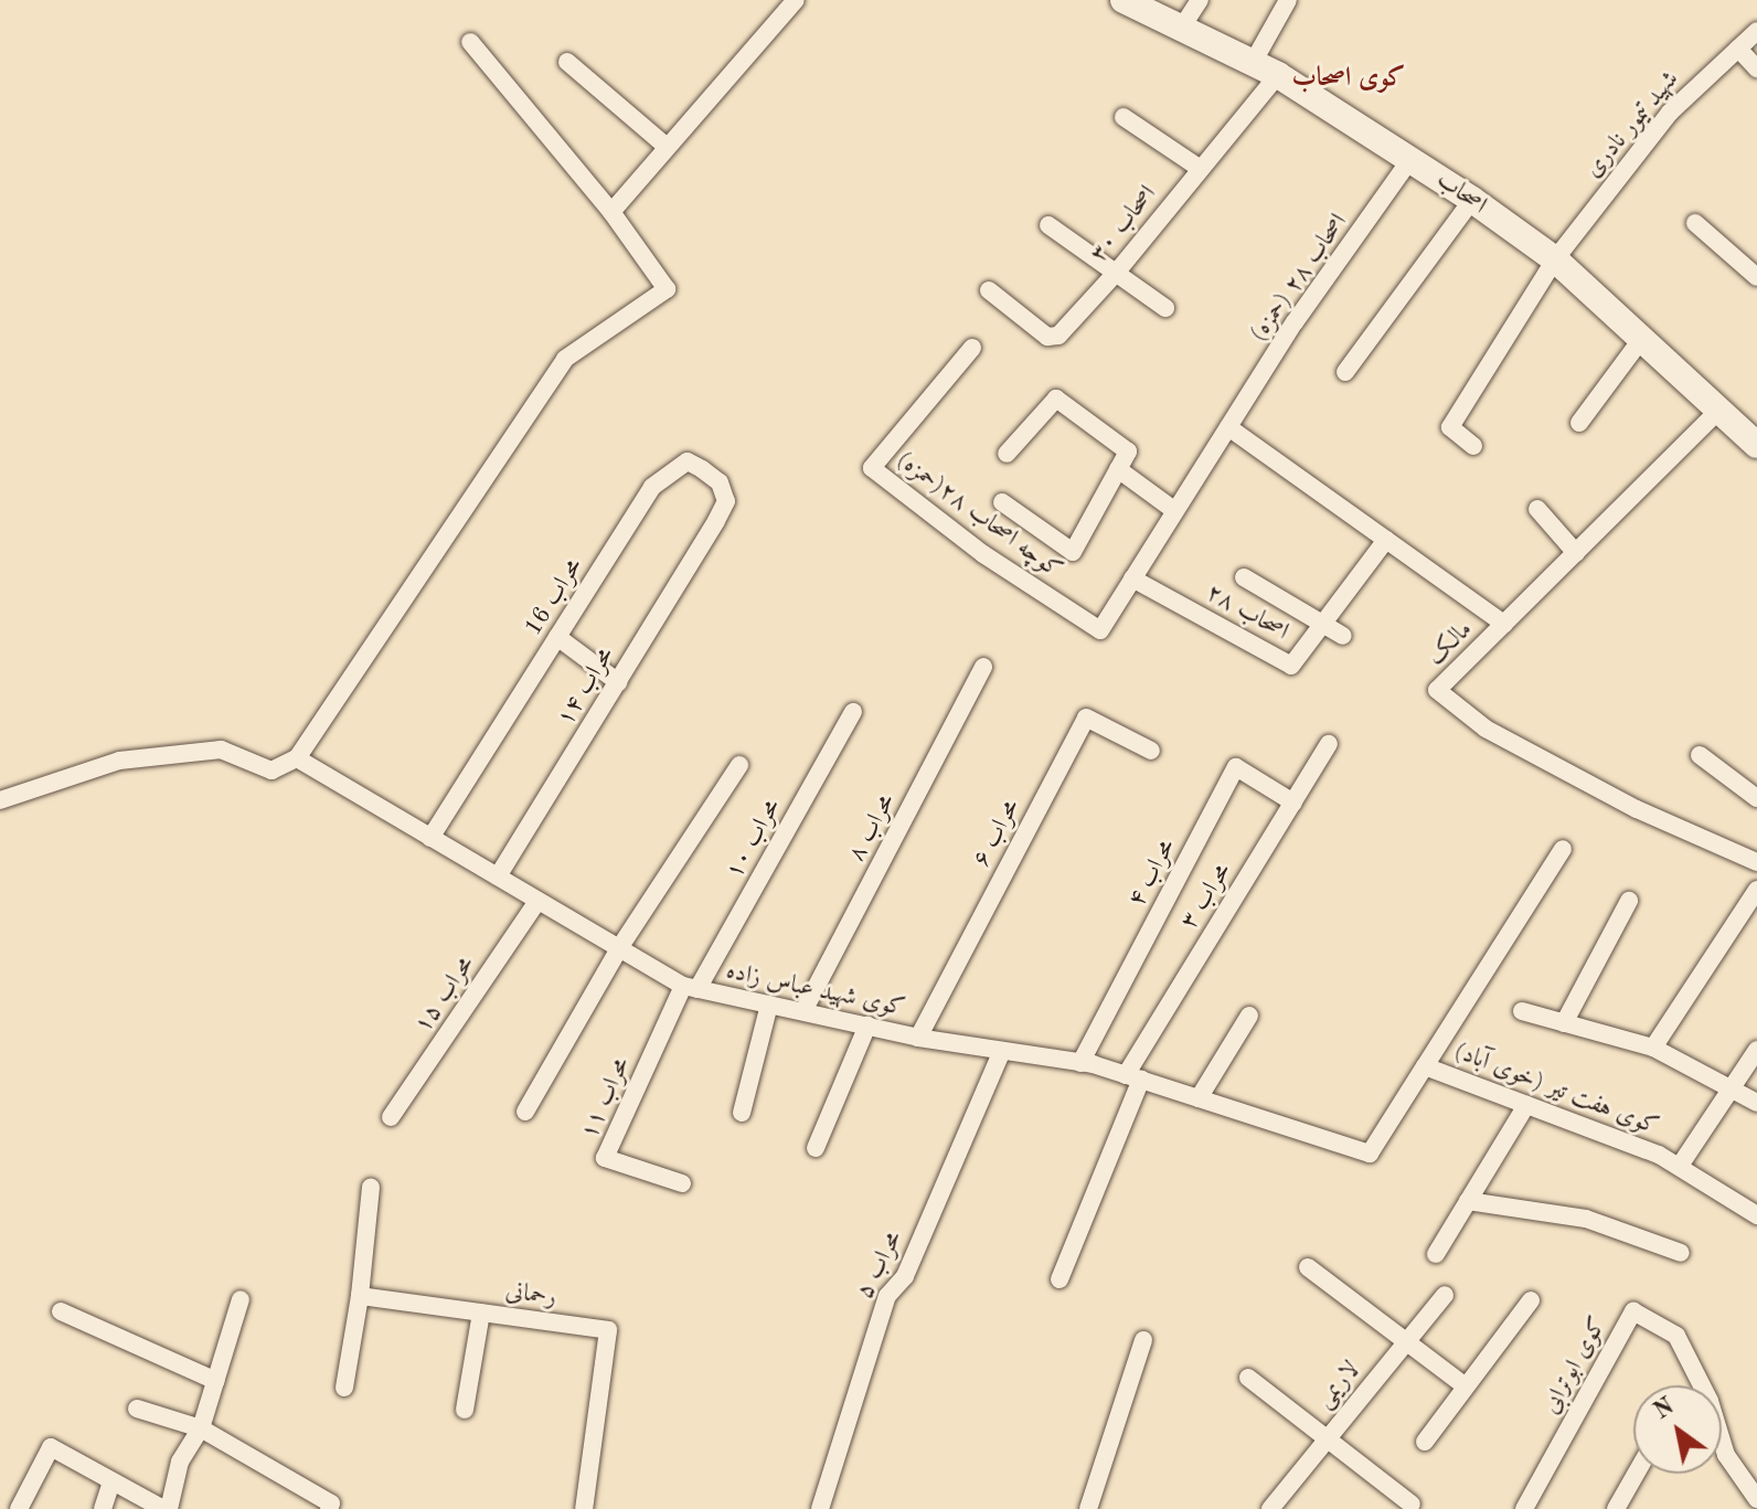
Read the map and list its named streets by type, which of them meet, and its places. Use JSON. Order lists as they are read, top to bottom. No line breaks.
{"streets":{"main road":["اصحاب"],"street":["شهید تیمور نادری","اصحاب ۳۰","اصحاب ۲۸ (حمزه)","کوچه اصحاب ۲۸(حمزه)","محراب 16","اصحاب ۲۸","مالک","محراب ۱۴","محراب ۸","محراب ۶","محراب ۱۰","محراب ۴","محراب ۳","کوی شهید عباس زاده","محراب ۱۵","کوی هفت تیر (خوی آباد)","محراب ۱۱","محراب ۵","رحمانی","کوی ابوترابی","لاریمی"]},"crossings":[["شهید تیمور نادری","اصحاب"],["اصحاب","اصحاب ۳۰"],["اصحاب","اصحاب ۲۸ (حمزه)"],["اصحاب","مالک"],["اصحاب ۲۸ (حمزه)","کوچه اصحاب ۲۸(حمزه)"],["اصحاب ۲۸ (حمزه)","اصحاب ۲۸"],["محراب 16","محراب ۱۴"],["محراب 16","کوی شهید عباس زاده"],["محراب ۱۴","کوی شهید عباس زاده"],["محراب ۸","کوی شهید عباس زاده"],["محراب ۶","کوی شهید عباس زاده"],["محراب ۱۰","کوی شهید عباس زاده"],["محراب ۱۰","محراب ۱۱"],["محراب ۴","محراب ۳"],["محراب ۴","کوی شهید عباس زاده"],["محراب ۳","کوی شهید عباس زاده"],["کوی شهید عباس زاده","محراب ۱۵"],["کوی شهید عباس زاده","کوی هفت تیر (خوی آباد)"],["کوی شهید عباس زاده","محراب ۱۱"],["کوی شهید عباس زاده","محراب ۵"]],"districts":["کوی اصحاب"],"north":"top left"}
